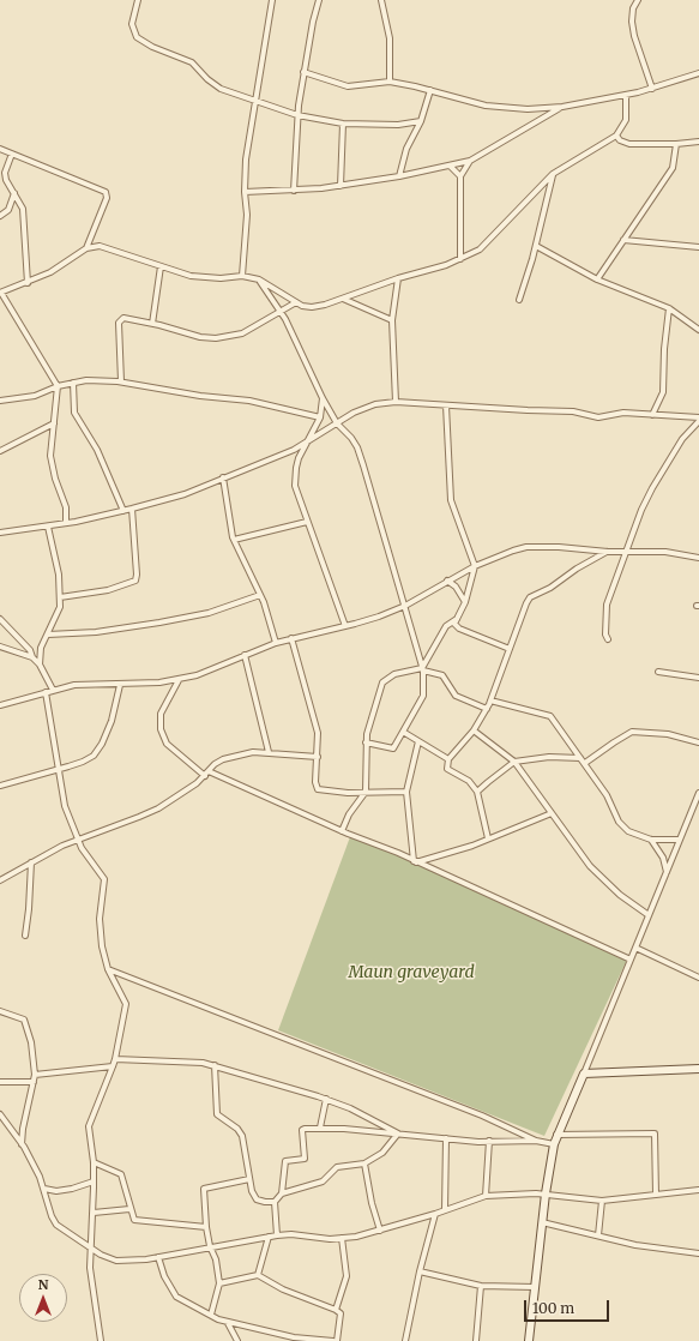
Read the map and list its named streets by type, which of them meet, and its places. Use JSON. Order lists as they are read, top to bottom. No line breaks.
{"parks":["Maun graveyard"],"scale_bar":"100 m","north":"top"}
